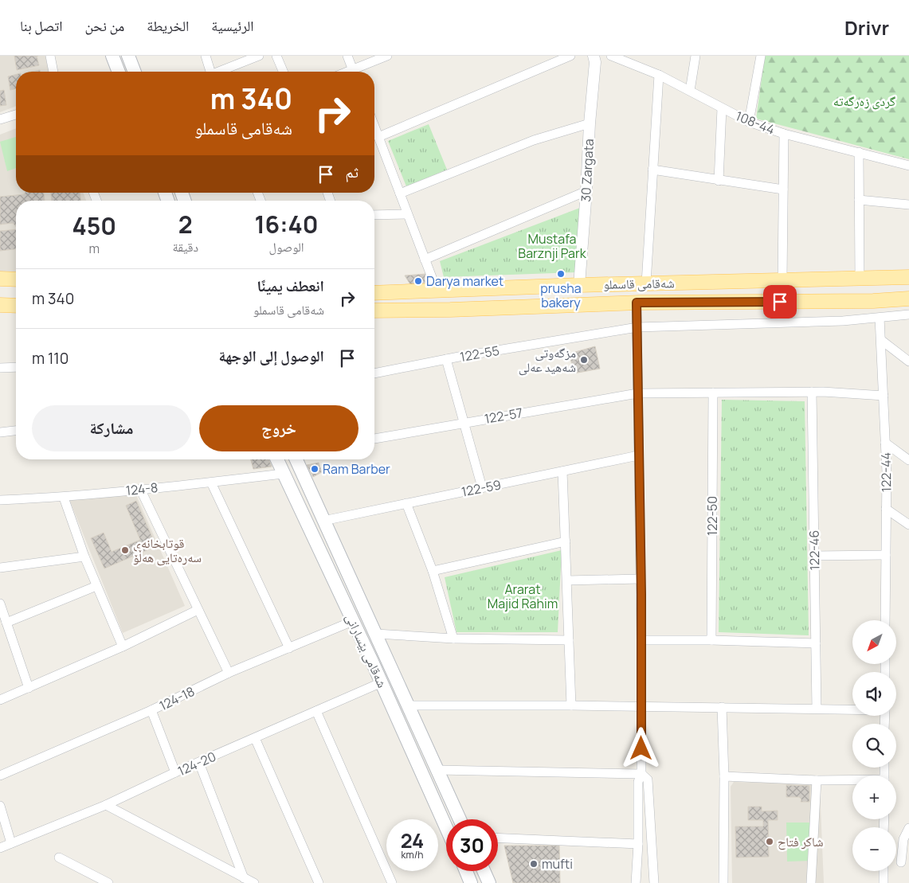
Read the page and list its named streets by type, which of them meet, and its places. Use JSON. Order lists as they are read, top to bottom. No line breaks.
{"streets":{"main road":["شەقامی قاسملو","شەقامی بێسارانی"],"street":["108-44","30 Zargata","122-55","122-57","122-44","122-59","124-8","122-50","122-46","124-18","124-20"]},"crossings":[["30 Zargata","شەقامی قاسملو"],["122-55","122-44"],["122-57","122-44"],["122-57","122-50"],["122-57","122-46"],["122-59","شەقامی بێسارانی"],["124-8","شەقامی بێسارانی"],["شەقامی بێسارانی","124-18"],["شەقامی بێسارانی","124-20"]],"parks":["گردی زەرگەتە","Mustafa Barznji Park","Ararat Majid Rahim"],"places":["prusha bakery","Darya market","مزگەوتی شەهید عەلی","Ram Barber","قوتابخانەی سەرەتایی هەڵۆ","شاكر فتاح","mufti"],"north":"bottom left","page":{"header":"Drivr","nav":["الرئيسية","الخريطة","من نحن","اتصل بنا"],"turn":["340 m","شەقامی قاسملو"],"then":"ثم","eta":["16:40","الوصول","2","دقيقة","450","m"],"list":[{"name":"انعطف يمينًا","note":"شەقامی قاسملو","value":"340 m"},{"name":"الوصول إلى الوجهة","value":"110 m"}],"buttons":["خروج","مشاركة"],"map_buttons":["+","−"],"speed":"24 km/h","limit":"30"}}
